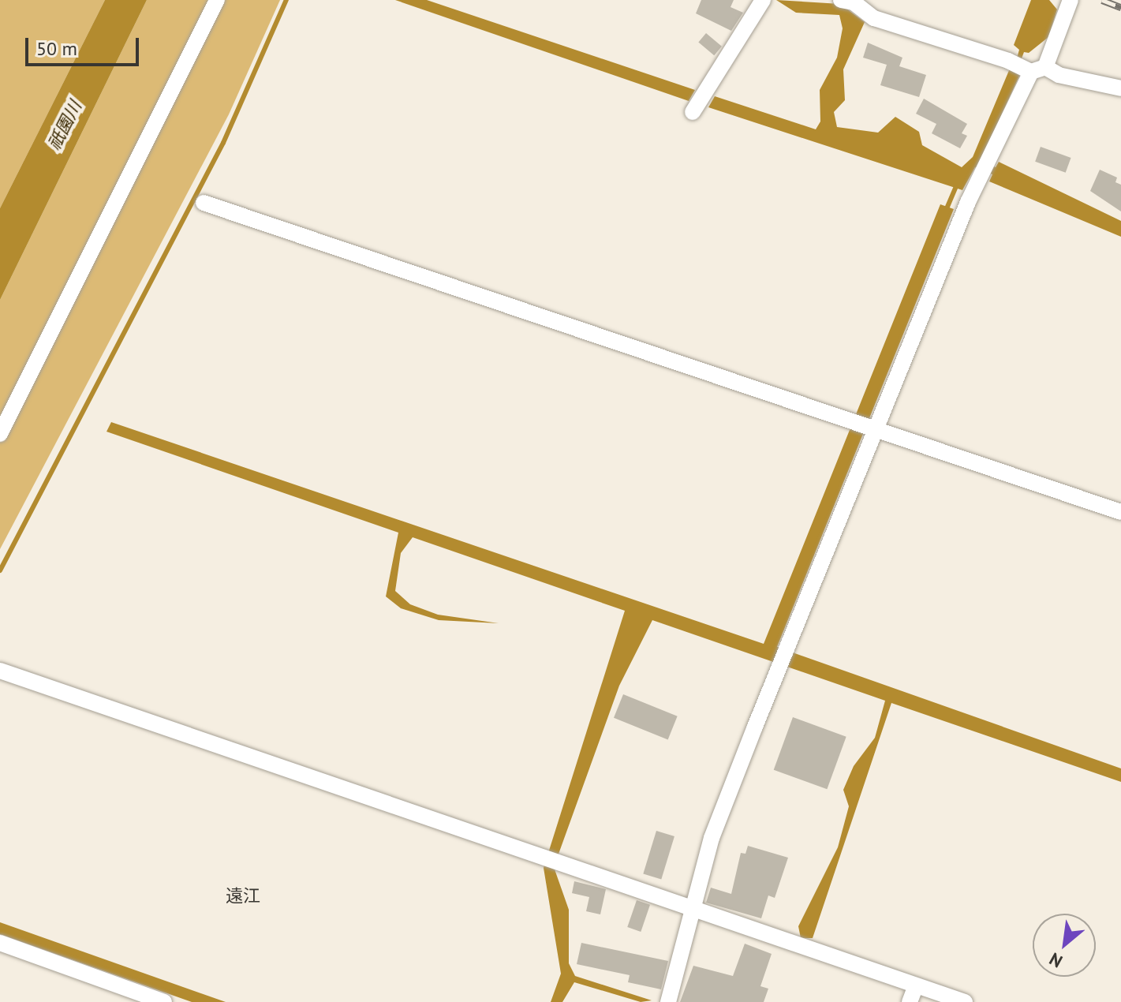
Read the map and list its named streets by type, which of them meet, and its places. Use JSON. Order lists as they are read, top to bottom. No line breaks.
{"districts":["遠江"],"water":["祇園川"],"scale_bar":"50 m","north":"bottom left"}
